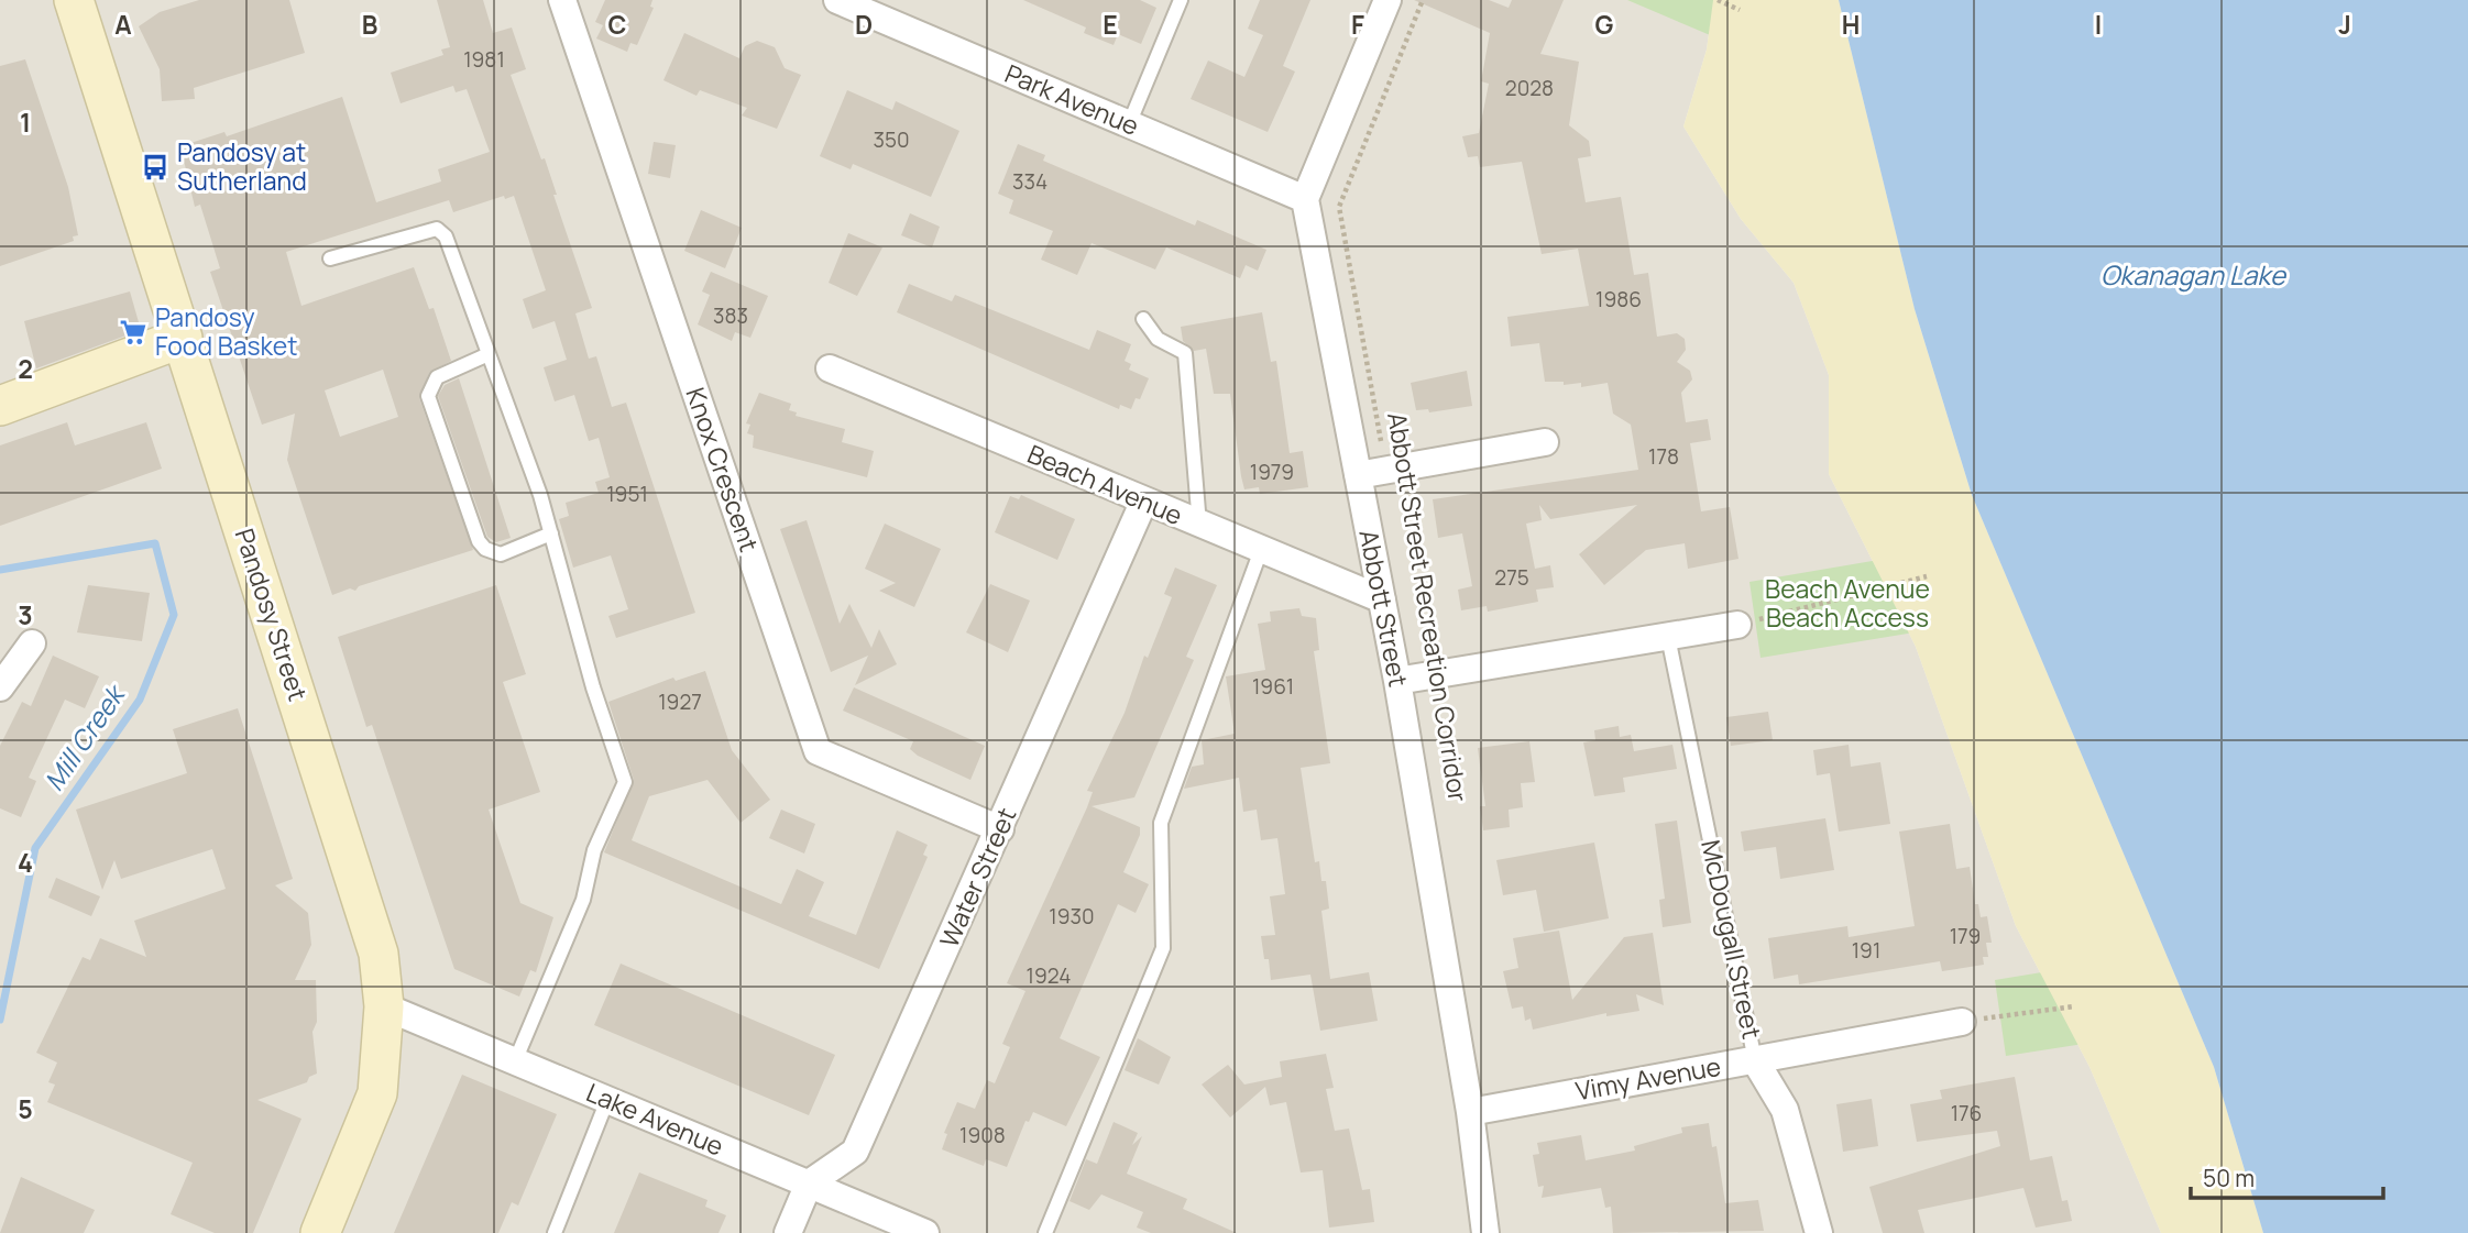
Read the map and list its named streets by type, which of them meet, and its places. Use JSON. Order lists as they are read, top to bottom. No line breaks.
{"streets":{"main road":["Pandosy Street"],"street":["Park Avenue","Knox Crescent","Beach Avenue","Abbott Street","Water Street","McDougall Street","Vimy Avenue","Lake Avenue"],"path":["Abbott Street Recreation Corridor"]},"crossings":[["Park Avenue","Abbott Street"],["Knox Crescent","Water Street"],["Beach Avenue","Abbott Street"],["Beach Avenue","Water Street"],["Abbott Street","Vimy Avenue"],["Pandosy Street","Lake Avenue"],["Water Street","Lake Avenue"],["McDougall Street","Vimy Avenue"]],"water":["Okanagan Lake","Mill Creek"],"parks":["Beach Avenue Beach Access"],"places":{"bus stop":["Pandosy at Sutherland"],"supermarket":["Pandosy Food Basket"]},"house_numbers":["1981","2028","350","334","1986","383","178","1979","1951","275","1961","1927","1930","179","191","1924","176","1908"],"scale_bar":"50 m","grid":{"columns":["A","B","C","D","E","F","G","H","I","J"],"rows":["1","2","3","4","5"]}}
